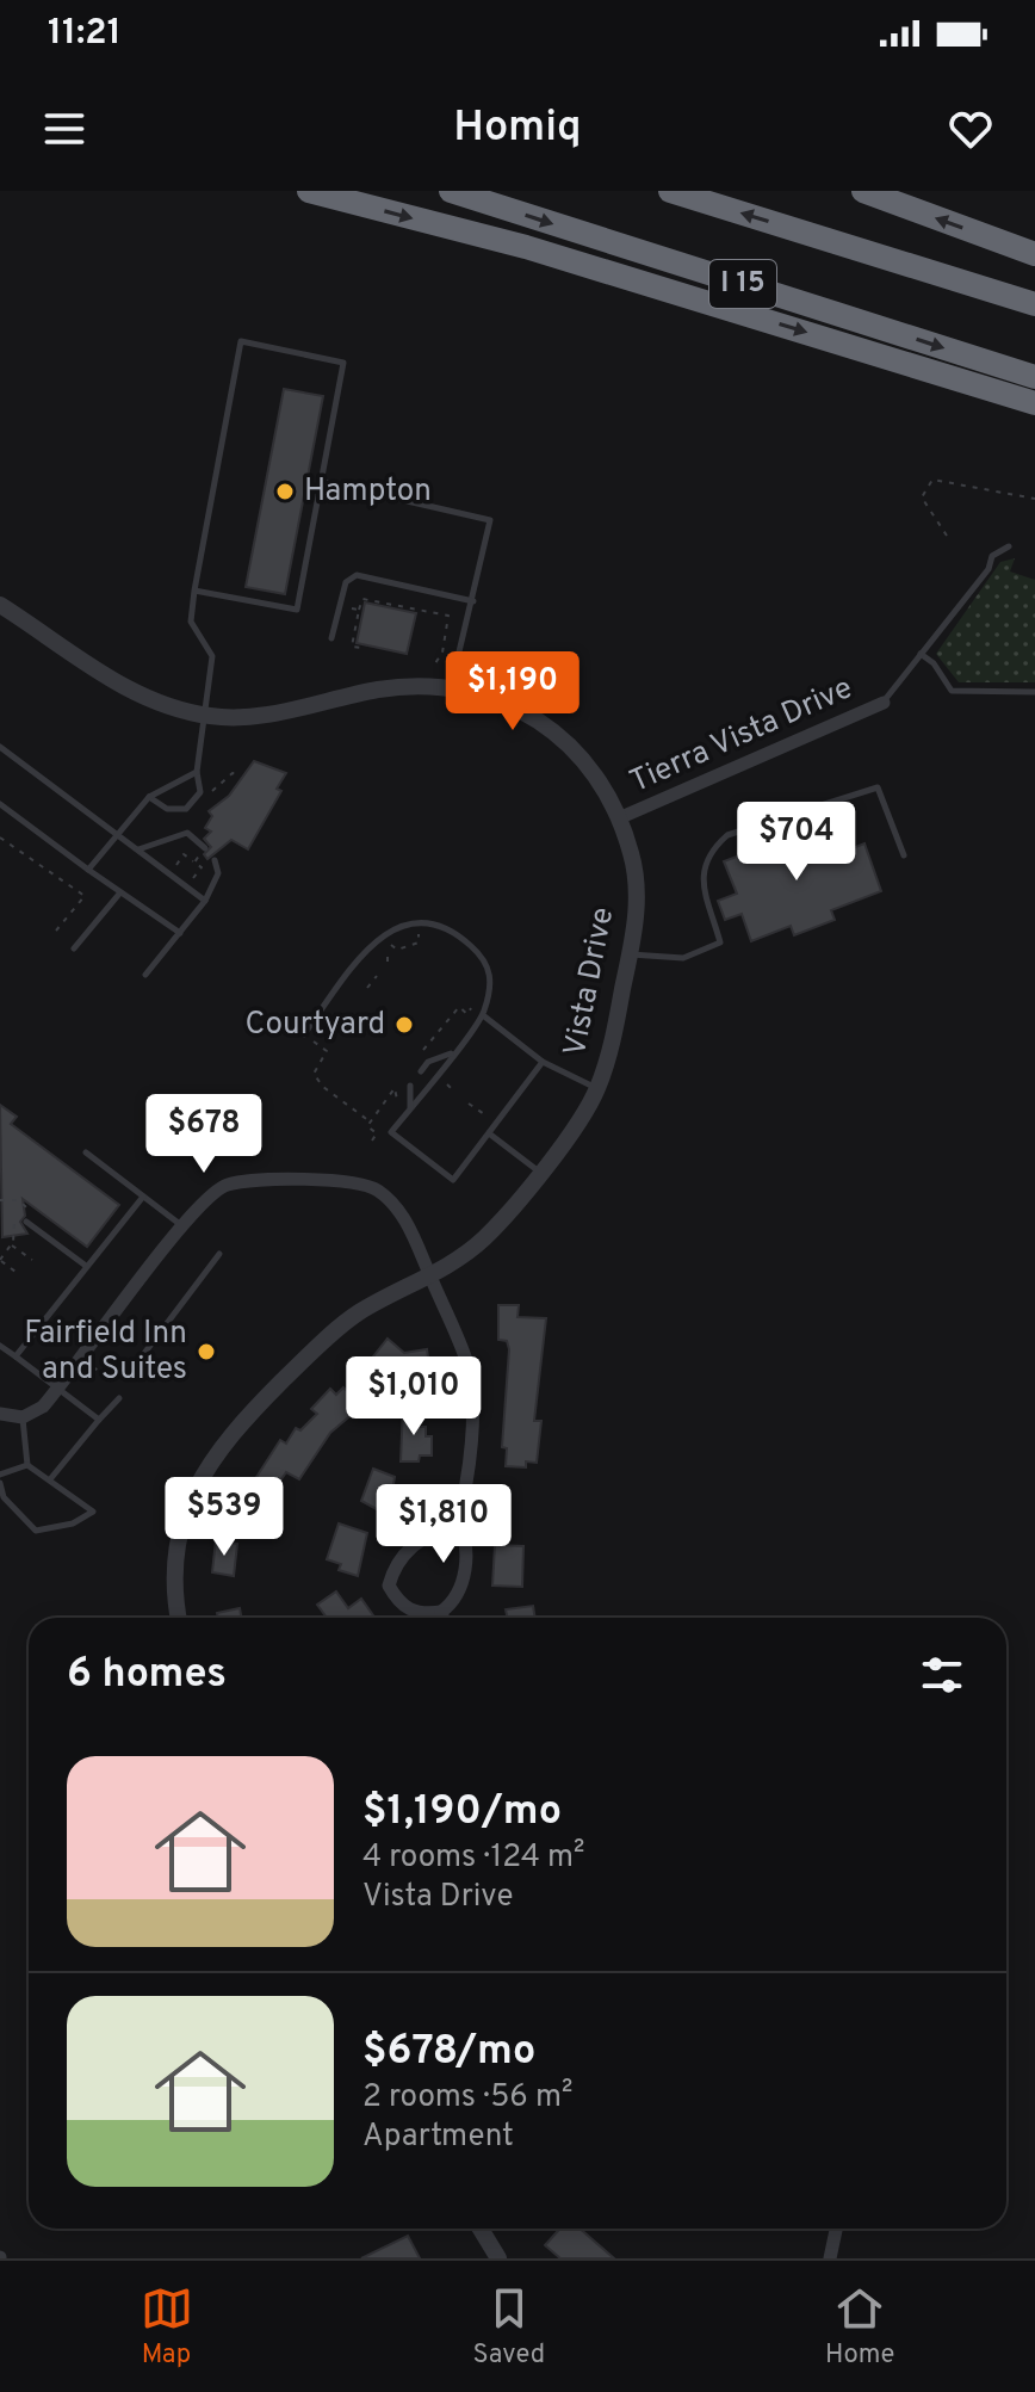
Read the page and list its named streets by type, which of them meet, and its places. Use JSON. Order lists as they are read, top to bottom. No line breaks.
{"streets":{"highway":["I 15"],"street":["Tierra Vista Drive","Vista Drive"]},"crossings":[["Tierra Vista Drive","Vista Drive"]],"places":["Hampton","Courtyard","Fairfield Inn and Suites"],"page":{"status":"11:21","header":"Homiq","price":["$1,190","$704","$678","$1,010","$539","$1,810"],"heading":"6 homes","list":[{"name":"$1,190/mo","note":"4 rooms · 124 m² · Vista Drive"},{"name":"$678/mo","note":"2 rooms · 56 m² · Apartment"}],"tabs":["Map","Saved","Home"]}}
